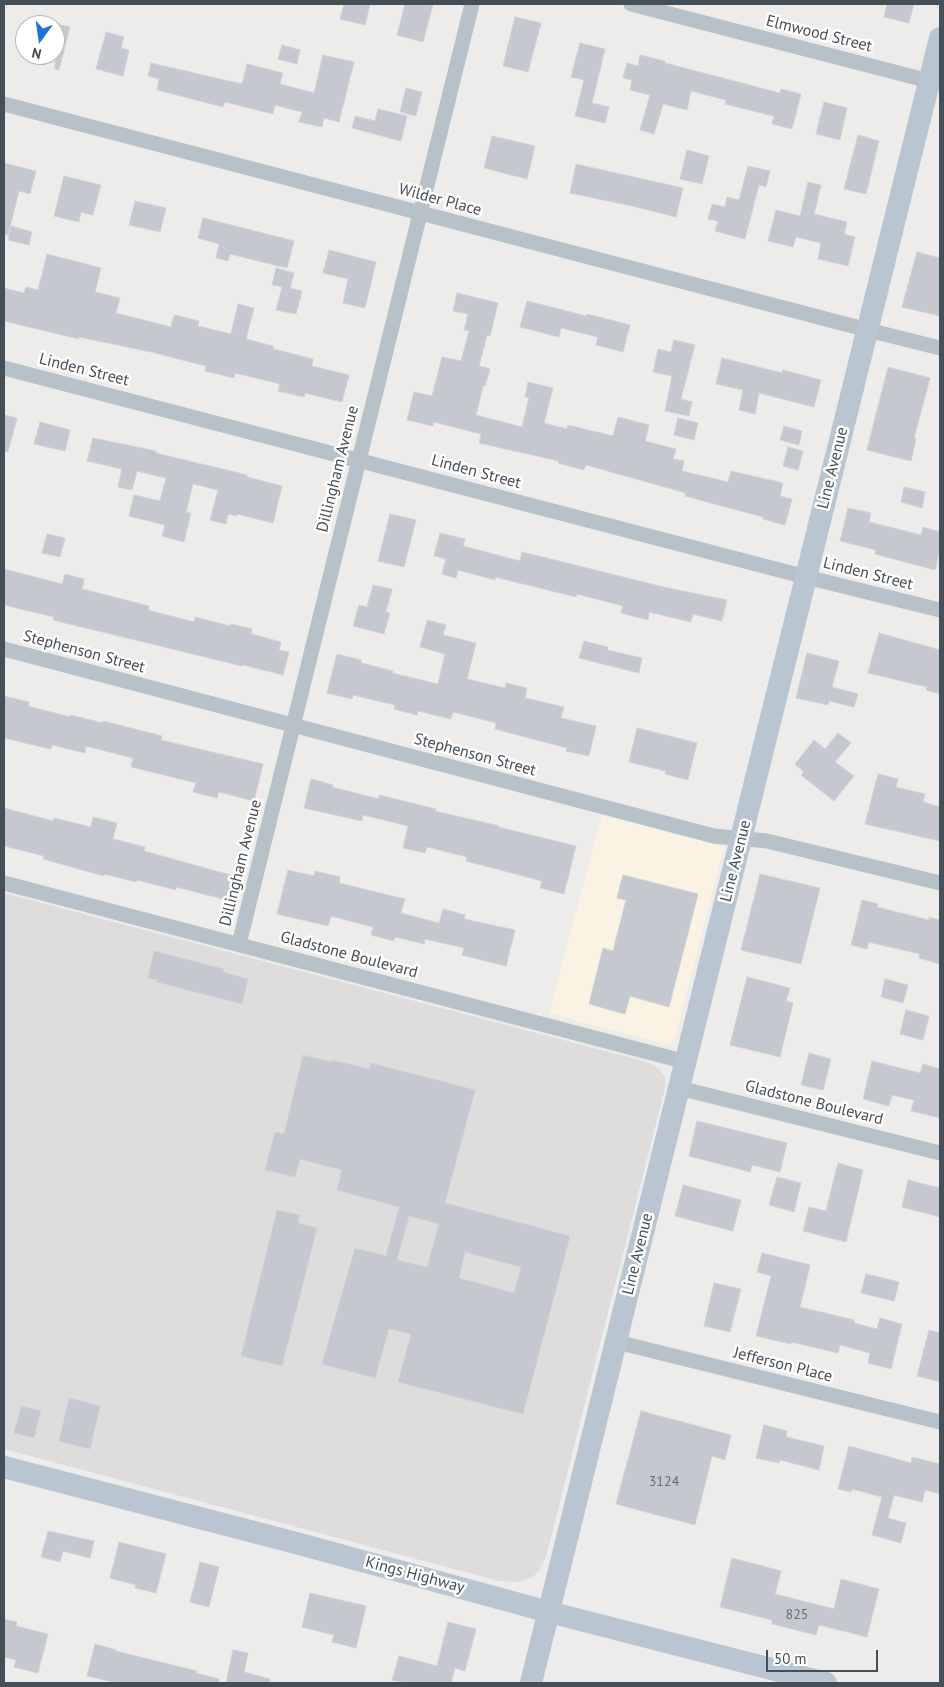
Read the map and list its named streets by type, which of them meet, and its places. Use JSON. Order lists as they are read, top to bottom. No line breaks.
{"streets":{"main road":["Line Avenue","Kings Highway"],"street":["Elmwood Street","Wilder Place","Linden Street","Dillingham Avenue","Stephenson Street","Gladstone Boulevard","Jefferson Place"]},"crossings":[["Elmwood Street","Line Avenue"],["Wilder Place","Line Avenue"],["Wilder Place","Dillingham Avenue"],["Linden Street","Line Avenue"],["Linden Street","Dillingham Avenue"],["Line Avenue","Stephenson Street"],["Line Avenue","Gladstone Boulevard"],["Line Avenue","Jefferson Place"],["Line Avenue","Kings Highway"],["Dillingham Avenue","Stephenson Street"],["Dillingham Avenue","Gladstone Boulevard"]],"house_numbers":["3124","825"],"scale_bar":"50 m","north":"bottom"}
